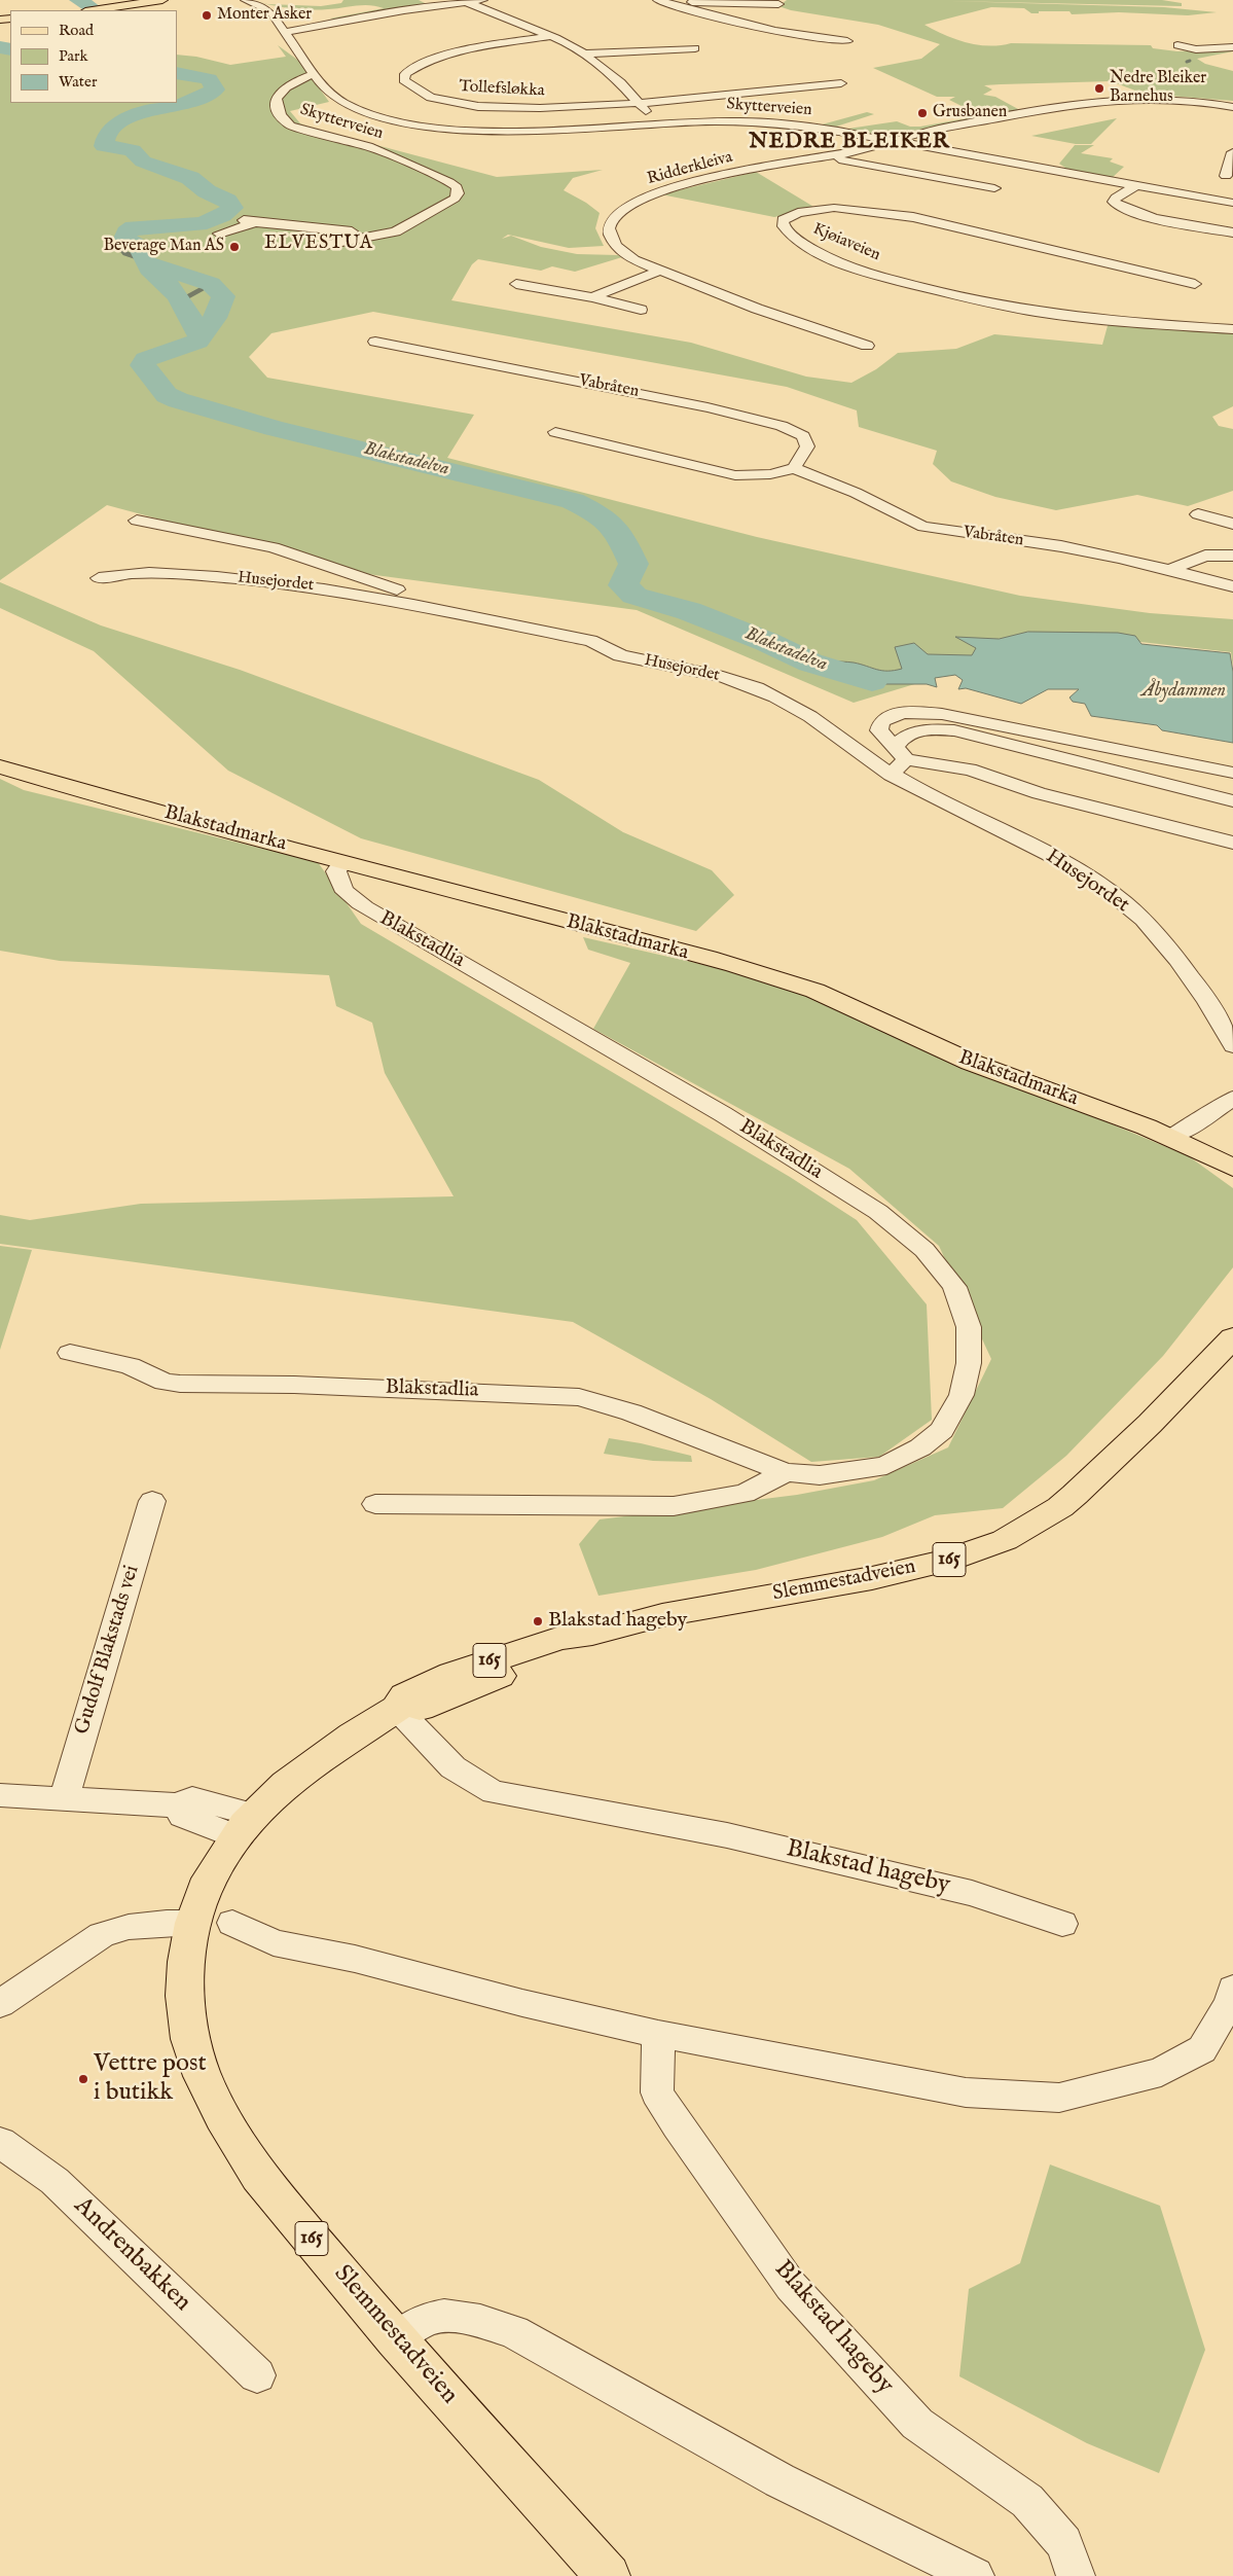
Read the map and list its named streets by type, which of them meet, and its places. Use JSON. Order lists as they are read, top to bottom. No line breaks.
{"streets":{"main road":["Blakstadmarka","165","Slemmestadveien"],"street":["Tollefsløkka","Skytterveien","Ridderkleiva","Kjøiaveien","Vabråten","Husejordet","Blakstadlia","Gudolf Blakstads vei","Blakstad hageby","Andrenbakken"]},"crossings":[["Skytterveien","Ridderkleiva"],["Blakstadmarka","Blakstadlia"],["Slemmestadveien","Blakstad hageby"]],"districts":["NEDRE BLEIKER","ELVESTUA"],"water":["Blakstadelva","Åbydammen"],"places":["Monter Asker","Nedre Bleiker Barnehus","Grusbanen","Beverage Man AS","Blakstad hageby","Vettre post i butikk"],"legend":["Road","Park","Water"]}
